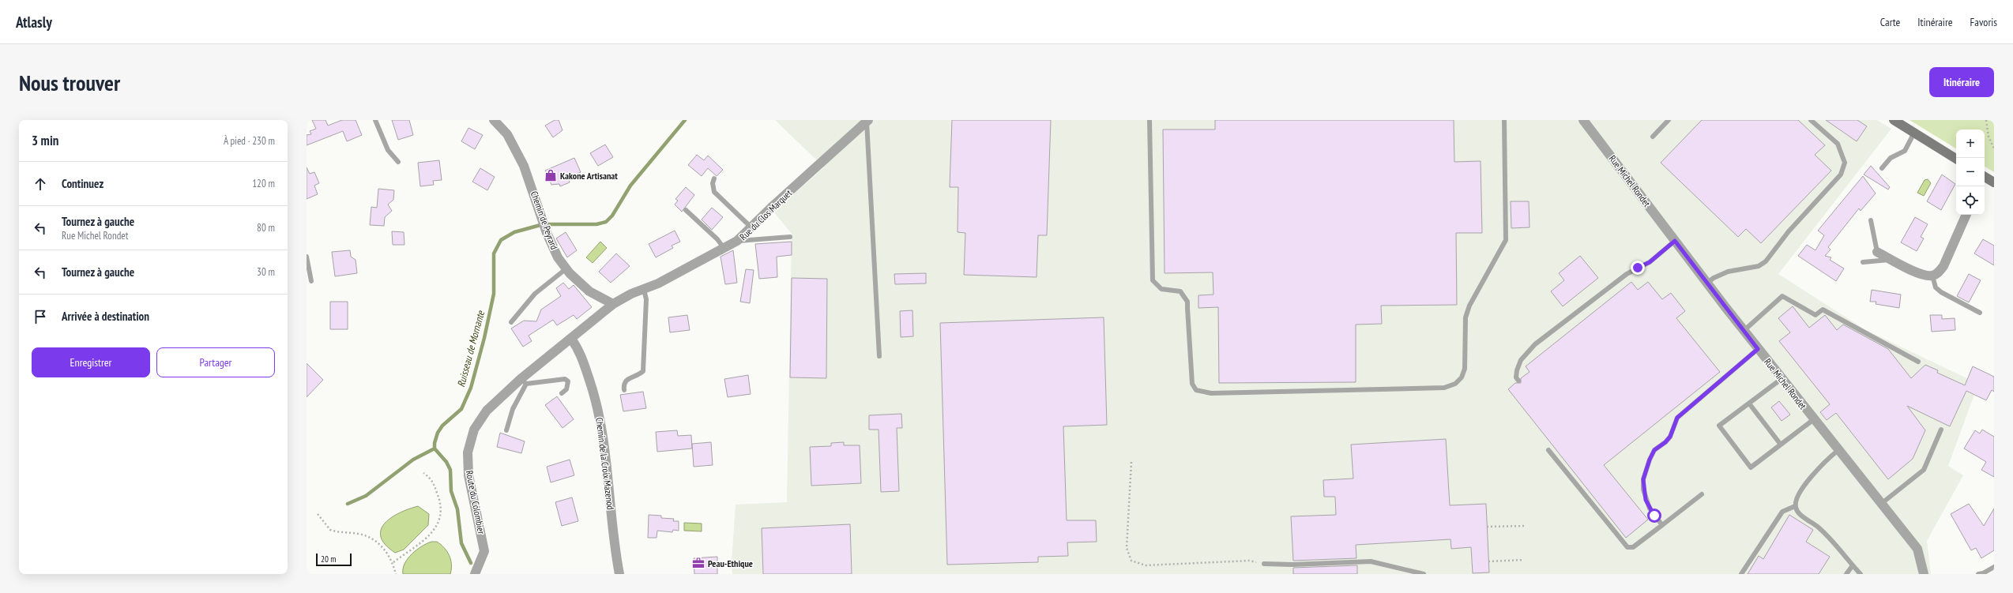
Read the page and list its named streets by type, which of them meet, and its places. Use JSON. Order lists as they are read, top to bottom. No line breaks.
{"streets":{"street":["Rue Michel Rondet","Rue du Clos Marquet","Chemin de Peyrard","Chemin de la Croix Mazenod","Route du Colombier"]},"crossings":[["Rue du Clos Marquet","Chemin de Peyrard"],["Rue du Clos Marquet","Chemin de la Croix Mazenod"],["Rue du Clos Marquet","Route du Colombier"],["Chemin de la Croix Mazenod","Route du Colombier"]],"water":["Ruisseau de Mornante"],"places":{"shop":["Kakone Artisanat"],"office":["Peau-Ethique"]},"scale_bar":"20 m","page":{"header":"Atlasly","nav":["Carte","Itinéraire","Favoris"],"buttons":["Itinéraire",["Enregistrer","Partager"]],"title":"Nous trouver","heading":["3 min","À pied · 230 m"],"map_buttons":["+","−"],"list":[["Continuez","120 m"],["Tournez à gauche","Rue Michel Rondet","80 m"],["Tournez à gauche","30 m"],"Arrivée à destination"],"scale":"20 m"}}
